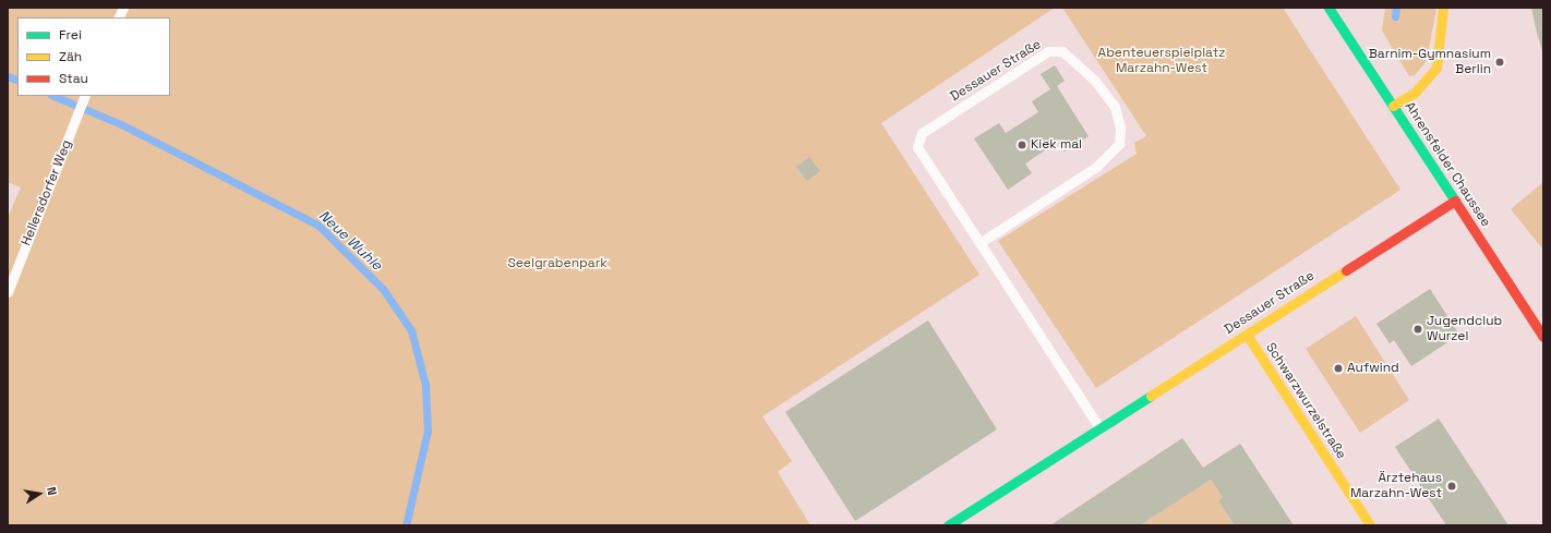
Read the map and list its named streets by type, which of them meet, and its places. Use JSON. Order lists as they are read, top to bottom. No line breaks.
{"streets":{"street":["Dessauer Straße","Ahrensfelder Chaussee","Schwarzwurzelstraße"],"lane":["Hellersdorfer Weg"]},"crossings":[["Dessauer Straße","Ahrensfelder Chaussee"],["Dessauer Straße","Schwarzwurzelstraße"]],"water":["Neue Wuhle"],"parks":["Abenteuerspielplatz Marzahn-West","Seelgrabenpark"],"places":["Barnim-Gymnasium Berlin","Kiek mal","Jugendclub Wurzel","Aufwind","Ärztehaus Marzahn-West"],"legend":["Frei","Zäh","Stau"],"north":"right"}
